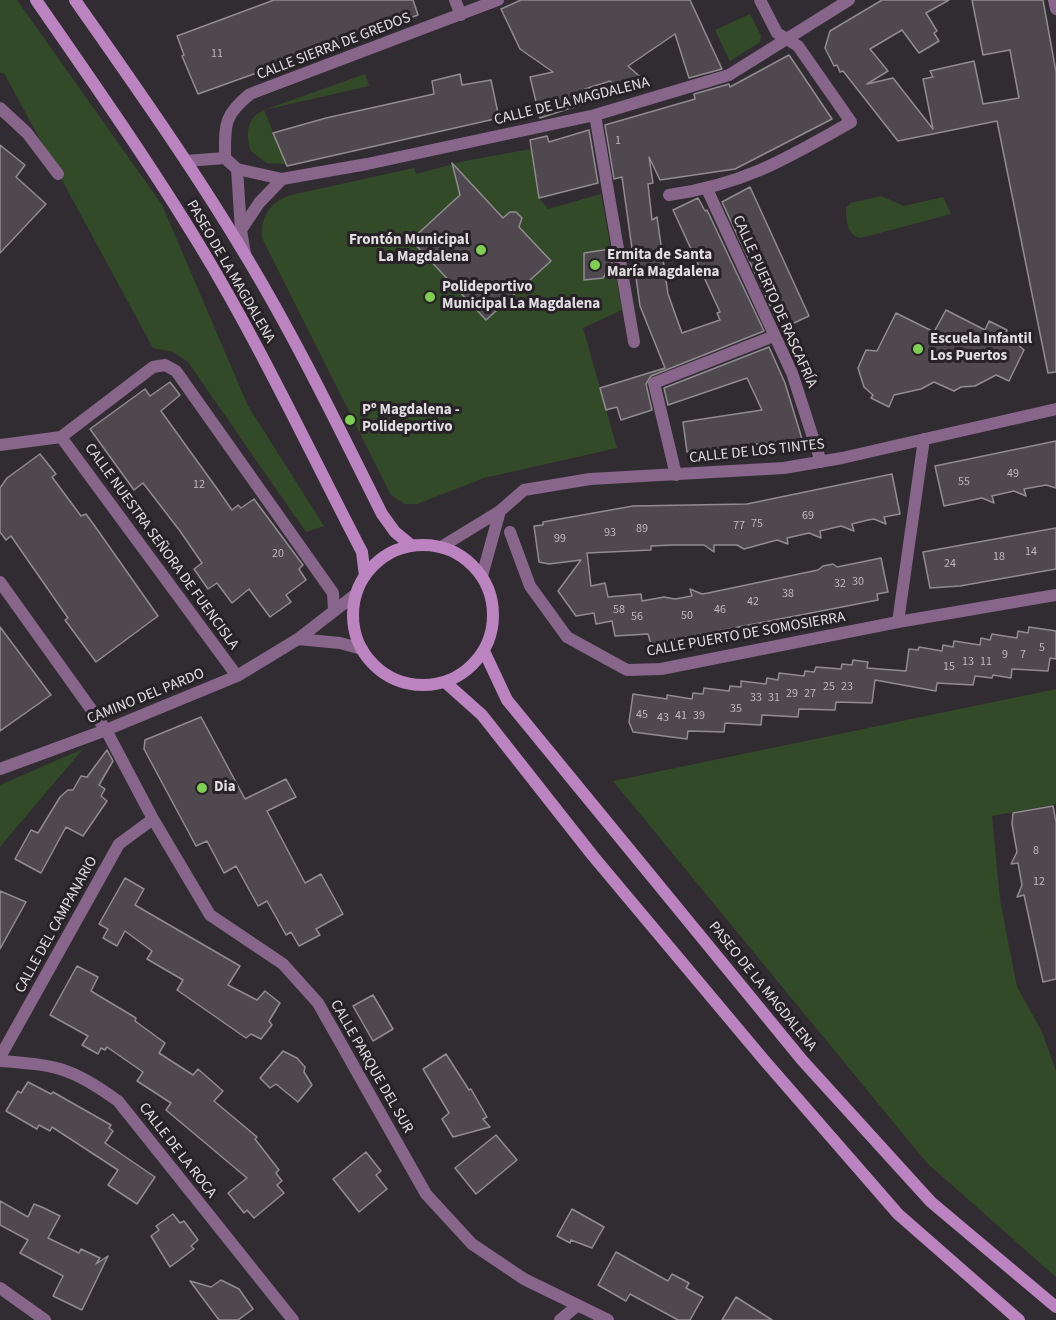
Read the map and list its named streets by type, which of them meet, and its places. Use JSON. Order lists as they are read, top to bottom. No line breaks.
{"streets":{"main road":["PASEO DE LA MAGDALENA"],"street":["CALLE SIERRA DE GREDOS","CALLE DE LA MAGDALENA","CALLE PUERTO DE RASCAFRÍA","CALLE DE LOS TINTES","CALLE NUESTRA SEÑORA DE FUENCISLA","CALLE PUERTO DE SOMOSIERRA","CAMINO DEL PARDO","CALLE DEL CAMPANARIO","CALLE PARQUE DEL SUR","CALLE DE LA ROCA"]},"crossings":[["CALLE SIERRA DE GREDOS","CALLE DE LA MAGDALENA"],["PASEO DE LA MAGDALENA","CALLE DE LOS TINTES"],["PASEO DE LA MAGDALENA","CAMINO DEL PARDO"],["CALLE PUERTO DE RASCAFRÍA","CALLE DE LOS TINTES"],["CALLE DE LOS TINTES","CAMINO DEL PARDO"],["CALLE NUESTRA SEÑORA DE FUENCISLA","CAMINO DEL PARDO"],["CAMINO DEL PARDO","CALLE PARQUE DEL SUR"],["CALLE DEL CAMPANARIO","CALLE PARQUE DEL SUR"],["CALLE DEL CAMPANARIO","CALLE DE LA ROCA"]],"places":["Frontón Municipal La Magdalena","Ermita de Santa María Magdalena","Polideportivo Municipal La Magdalena","Escuela Infantil Los Puertos","Pº Magdalena - Polideportivo","Dia"],"house_numbers":["11","1","49","55","12","69","75","77","89","93","99","14","20","18","24","30","32","38","42","58","46","50","56","5","9","7","13","11","15","25","23","29","27","33","31","35","45","41","39","43","8","12"]}
